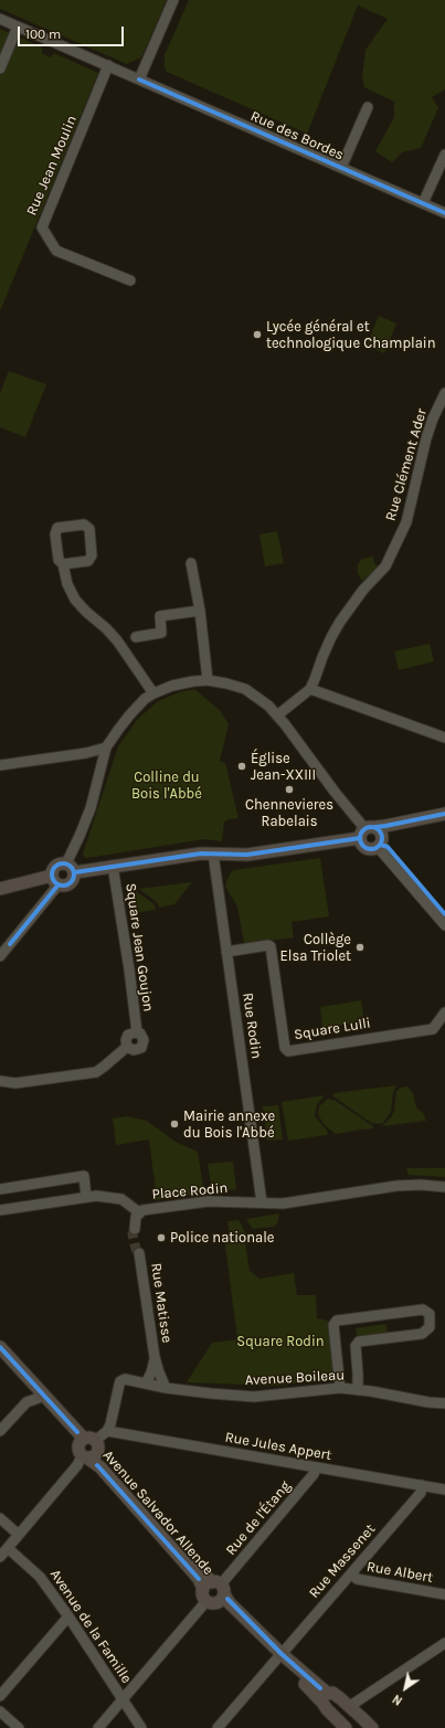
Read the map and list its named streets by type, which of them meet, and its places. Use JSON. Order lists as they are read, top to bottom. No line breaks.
{"streets":{"main road":["Avenue Salvador Allende"],"street":["Rue des Bordes","Rue Jean Moulin","Rue Clément Ader","Square Jean Goujon","Rue Rodin","Square Lulli","Place Rodin","Rue Matisse","Avenue Boileau","Rue Jules Appert","Rue de l'Étang","Rue Massenet","Rue Albert","Avenue de la Famille"]},"crossings":[["Rue des Bordes","Rue Jean Moulin"],["Rue Rodin","Square Lulli"],["Rue Rodin","Place Rodin"],["Rue Matisse","Avenue Boileau"],["Avenue Boileau","Rue Jules Appert"],["Rue Jules Appert","Rue de l'Étang"],["Rue Jules Appert","Rue Massenet"],["Avenue Salvador Allende","Rue de l'Étang"],["Avenue Salvador Allende","Rue Massenet"],["Rue de l'Étang","Avenue de la Famille"],["Rue Massenet","Rue Albert"]],"parks":["Colline du Bois l'Abbé","Square Rodin"],"places":["Lycée général et technologique Champlain","Église Jean-XXIII","Chennevieres Rabelais","Collège Elsa Triolet","Mairie annexe du Bois l'Abbé","Police nationale"],"scale_bar":"100 m","north":"bottom left"}
